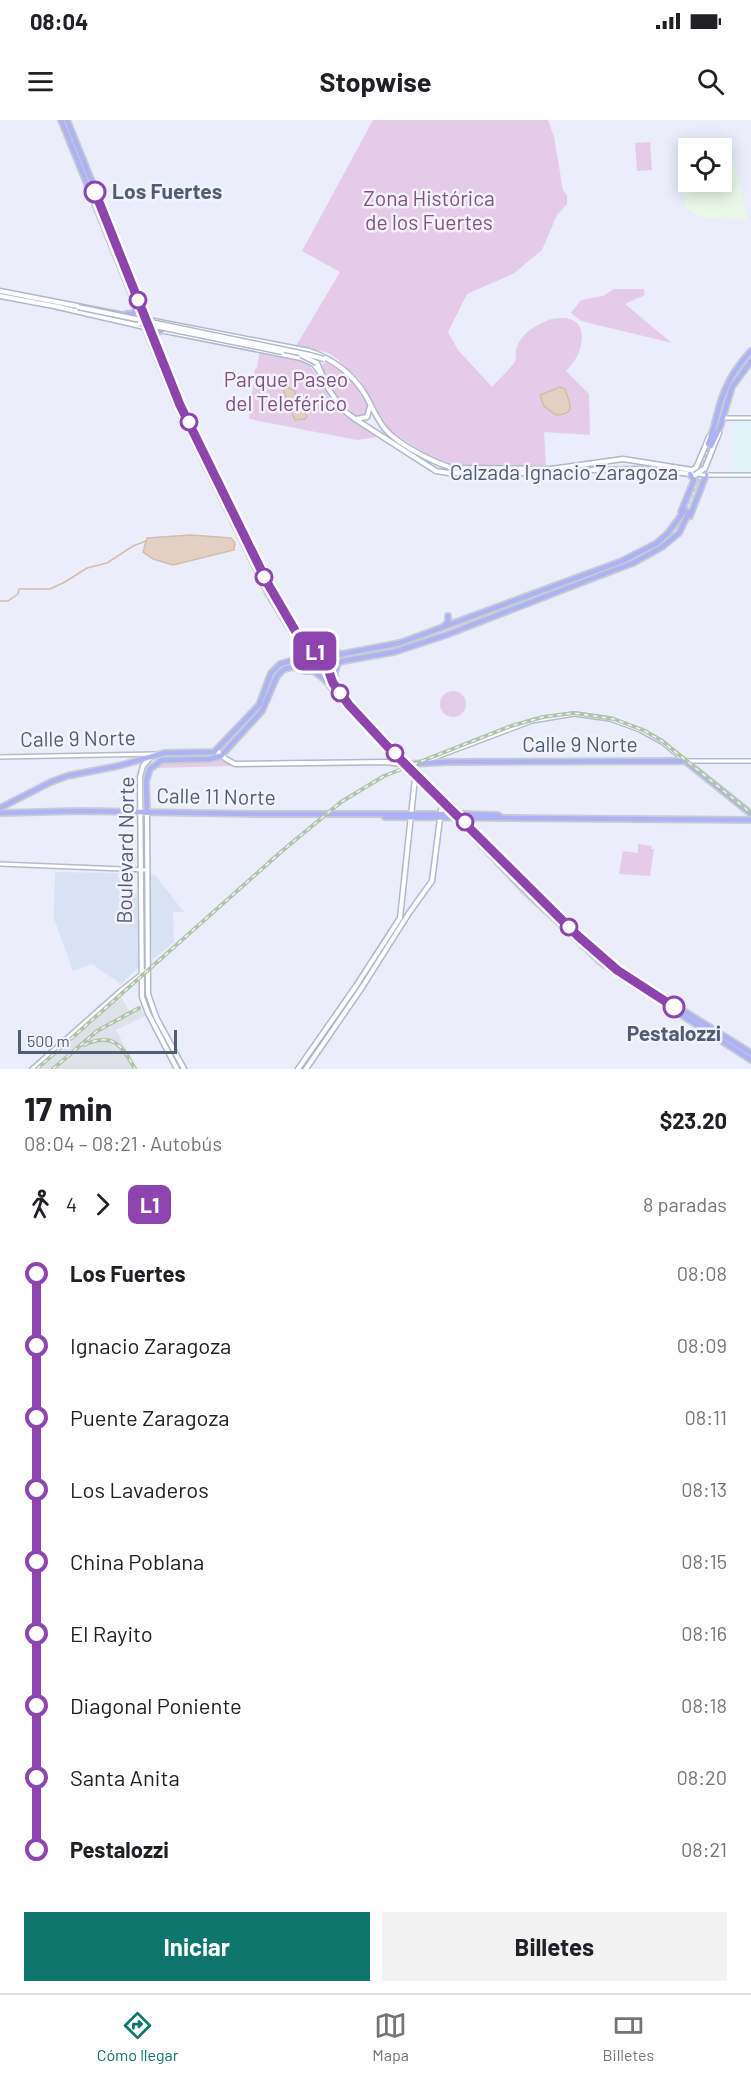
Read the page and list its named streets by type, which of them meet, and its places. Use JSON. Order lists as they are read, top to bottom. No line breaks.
{"streets":{"main road":["Calzada Ignacio Zaragoza","Calle 9 Norte","Calle 11 Norte","Boulevard Norte"]},"crossings":[["Calle 9 Norte","Boulevard Norte"],["Calle 11 Norte","Boulevard Norte"]],"parks":["Zona Histórica de los Fuertes","Parque Paseo del Teleférico"],"places":["Los Fuertes","Pestalozzi"],"lines":["bus line L1"],"scale_bar":"500 m","page":{"status":"08:04","header":"Stopwise","on_map":"L1","scale":"500 m","heading":["17 min","08:04 – 08:21 · Autobús","$23.20"],"legs":["4","L1","8 paradas"],"list":[{"name":"Los Fuertes","value":"08:08"},{"name":"Ignacio Zaragoza","value":"08:09"},{"name":"Puente Zaragoza","value":"08:11"},{"name":"Los Lavaderos","value":"08:13"},{"name":"China Poblana","value":"08:15"},{"name":"El Rayito","value":"08:16"},{"name":"Diagonal Poniente","value":"08:18"},{"name":"Santa Anita","value":"08:20"},{"name":"Pestalozzi","value":"08:21"}],"buttons":["Iniciar","Billetes"],"tabs":["Cómo llegar","Mapa","Billetes"]}}
